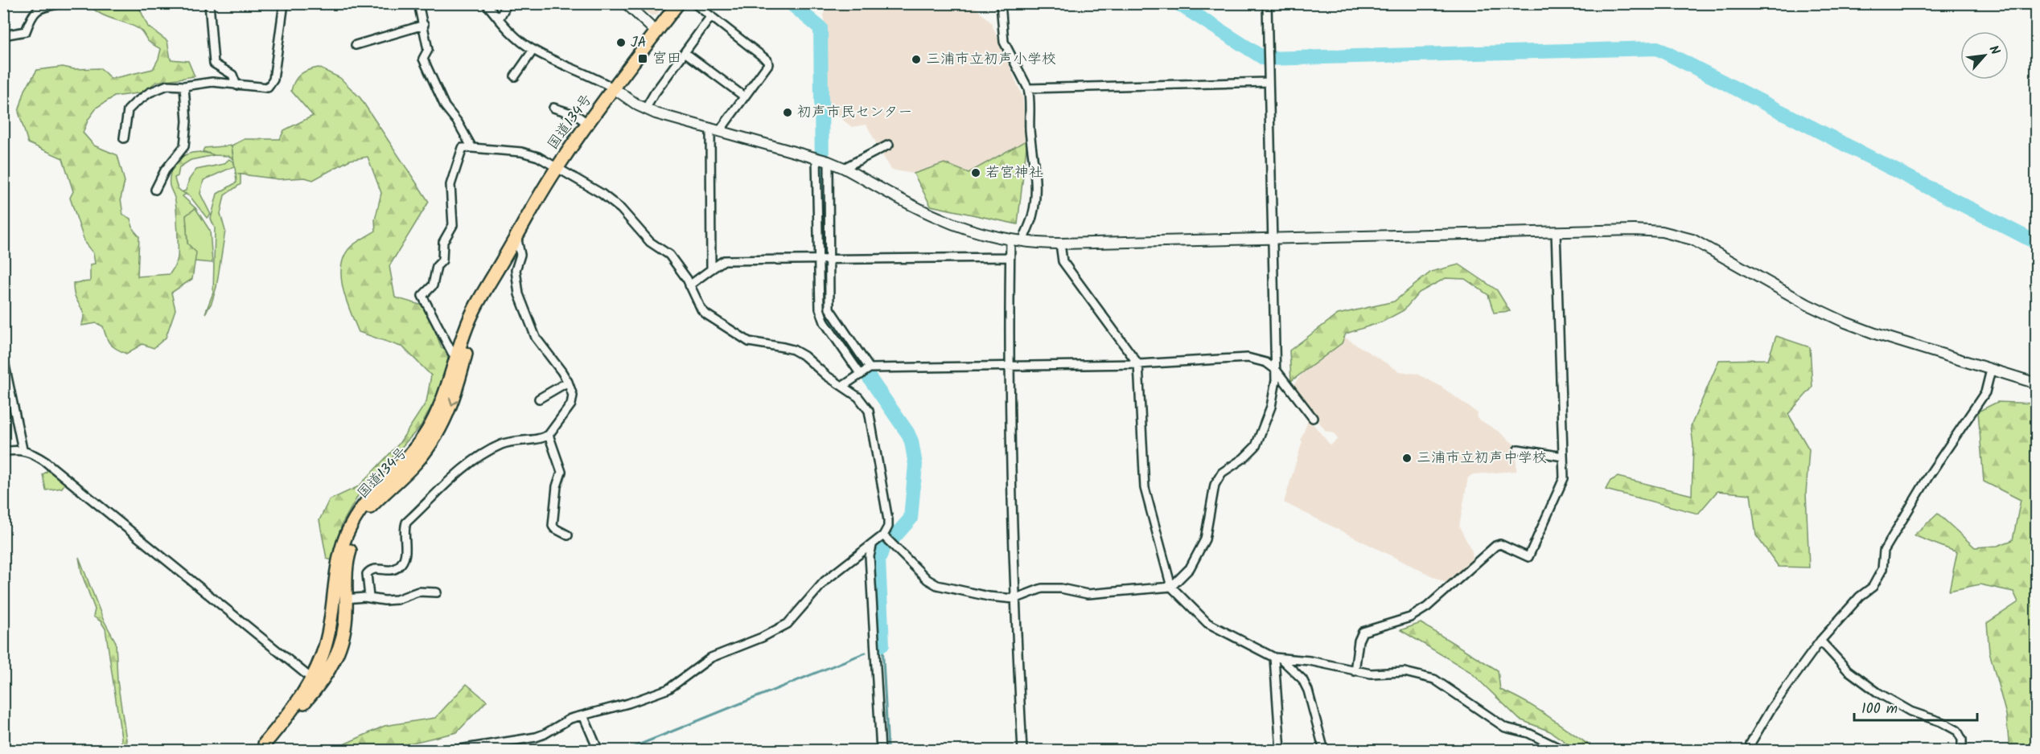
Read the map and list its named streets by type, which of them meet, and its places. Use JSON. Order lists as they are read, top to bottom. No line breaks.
{"streets":{"highway":["国道134号"]},"places":{"other":["JA","三浦市立初声小学校","初声市民センター","若宮神社","三浦市立初声中学校"],"transit":["宮田"]},"scale_bar":"100 m","north":"top right"}
